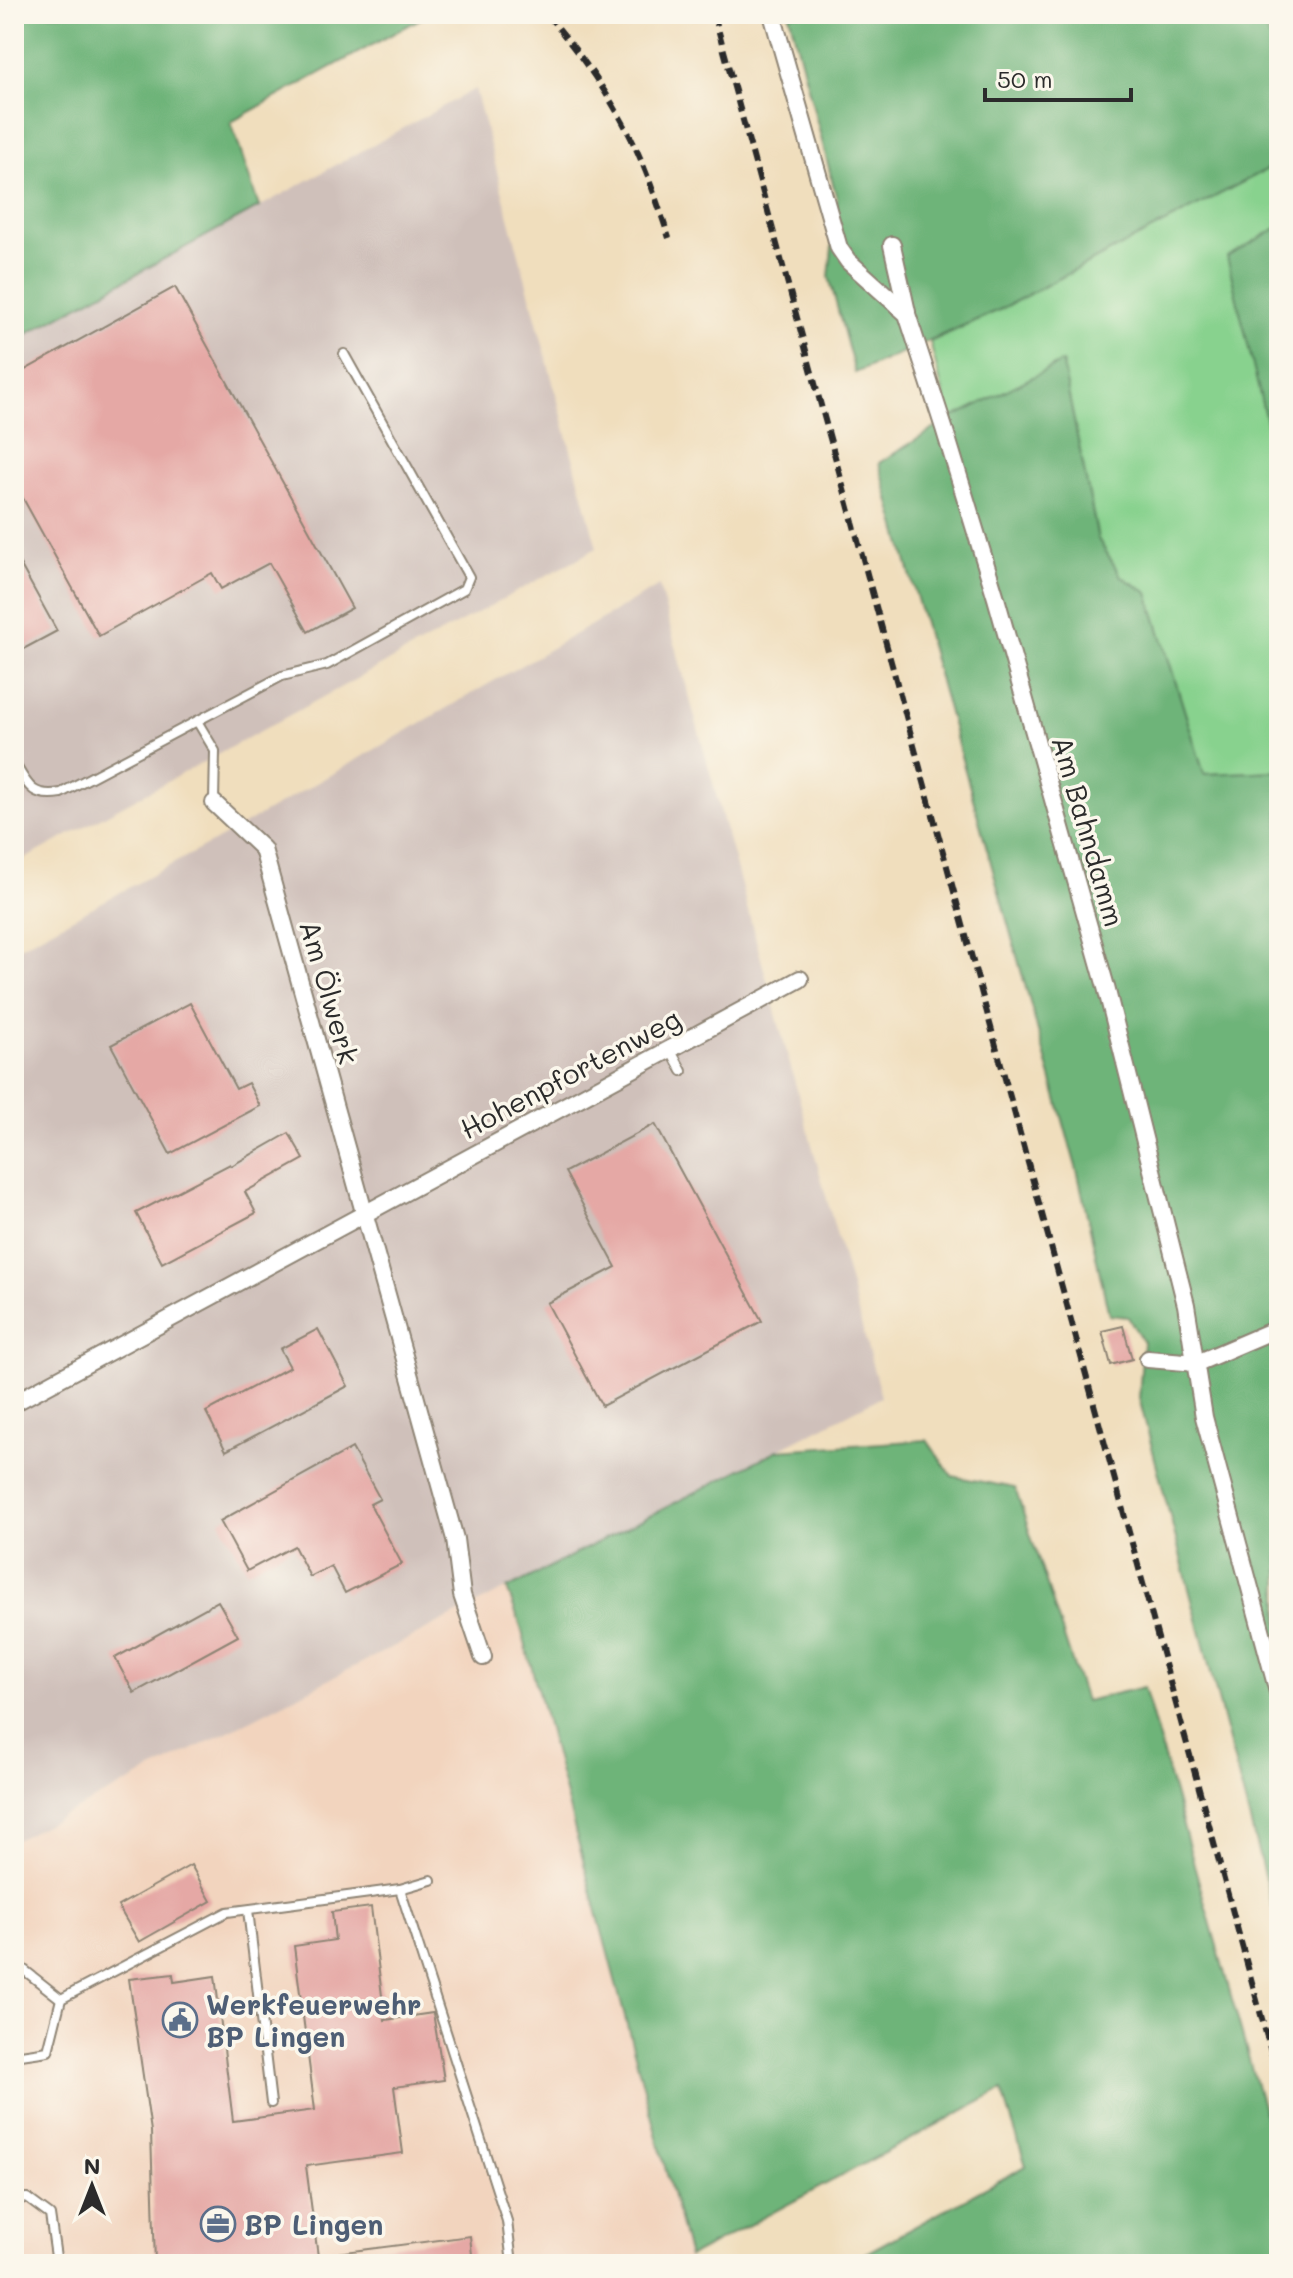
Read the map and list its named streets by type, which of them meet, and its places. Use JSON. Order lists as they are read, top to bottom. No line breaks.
{"streets":{"street":["Am Bahndamm","Am Ölwerk","Hohenpfortenweg"]},"crossings":[["Am Ölwerk","Hohenpfortenweg"]],"places":{"public building":["Werkfeuerwehr BP Lingen"],"office":["BP Lingen"]},"scale_bar":"50 m","north":"top"}
